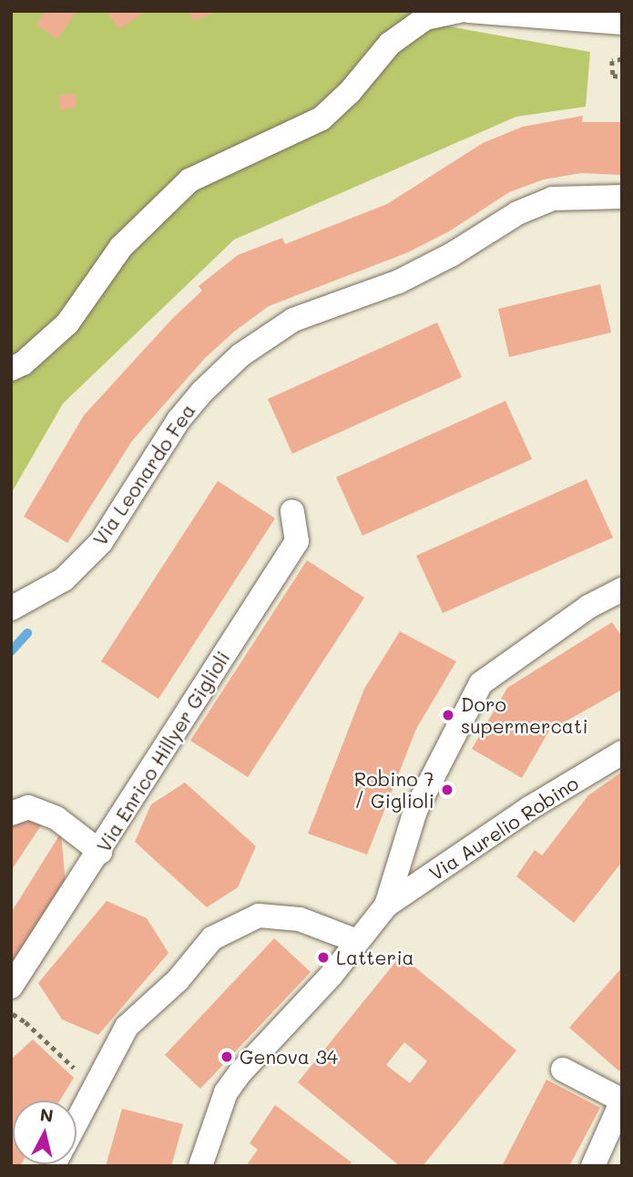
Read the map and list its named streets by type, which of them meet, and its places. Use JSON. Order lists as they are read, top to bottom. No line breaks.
{"streets":{"street":["Via Leonardo Fea","Via Enrico Hillyer Giglioli","Via Aurelio Robino"]},"places":["Doro supermercati","Robino 7 / Giglioli","Latteria","Genova 34"],"north":"top"}
